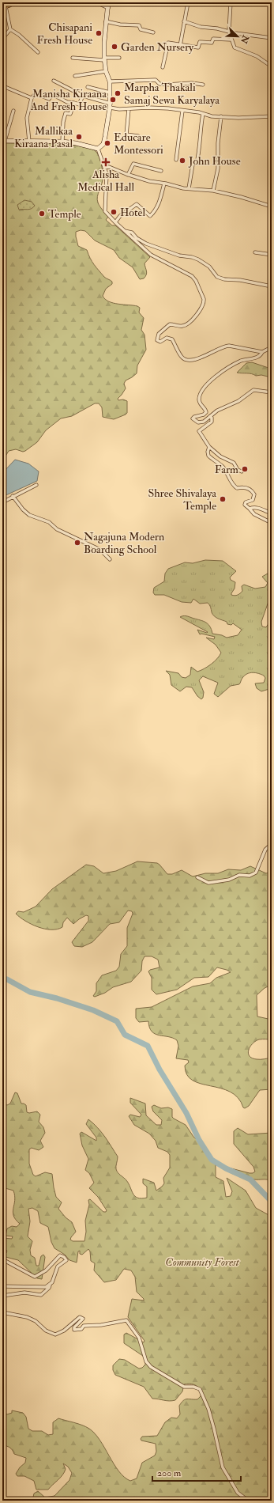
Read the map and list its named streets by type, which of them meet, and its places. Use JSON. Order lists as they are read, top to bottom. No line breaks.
{"parks":["Community Forest"],"places":{"other":["Chisapani Fresh House","Garden Nursery","Marpha Thakali Samaj Sewa Karyalaya","Manisha Kiraana And Fresh House","Mallikaa Kiraana Pasal","Educare Montessori","John House","Hotel","Temple","Farm","Shree Shivalaya Temple","Nagajuna Modern Boarding School"],"health":["Alisha Medical Hall"]},"scale_bar":"200 m","north":"bottom right"}
